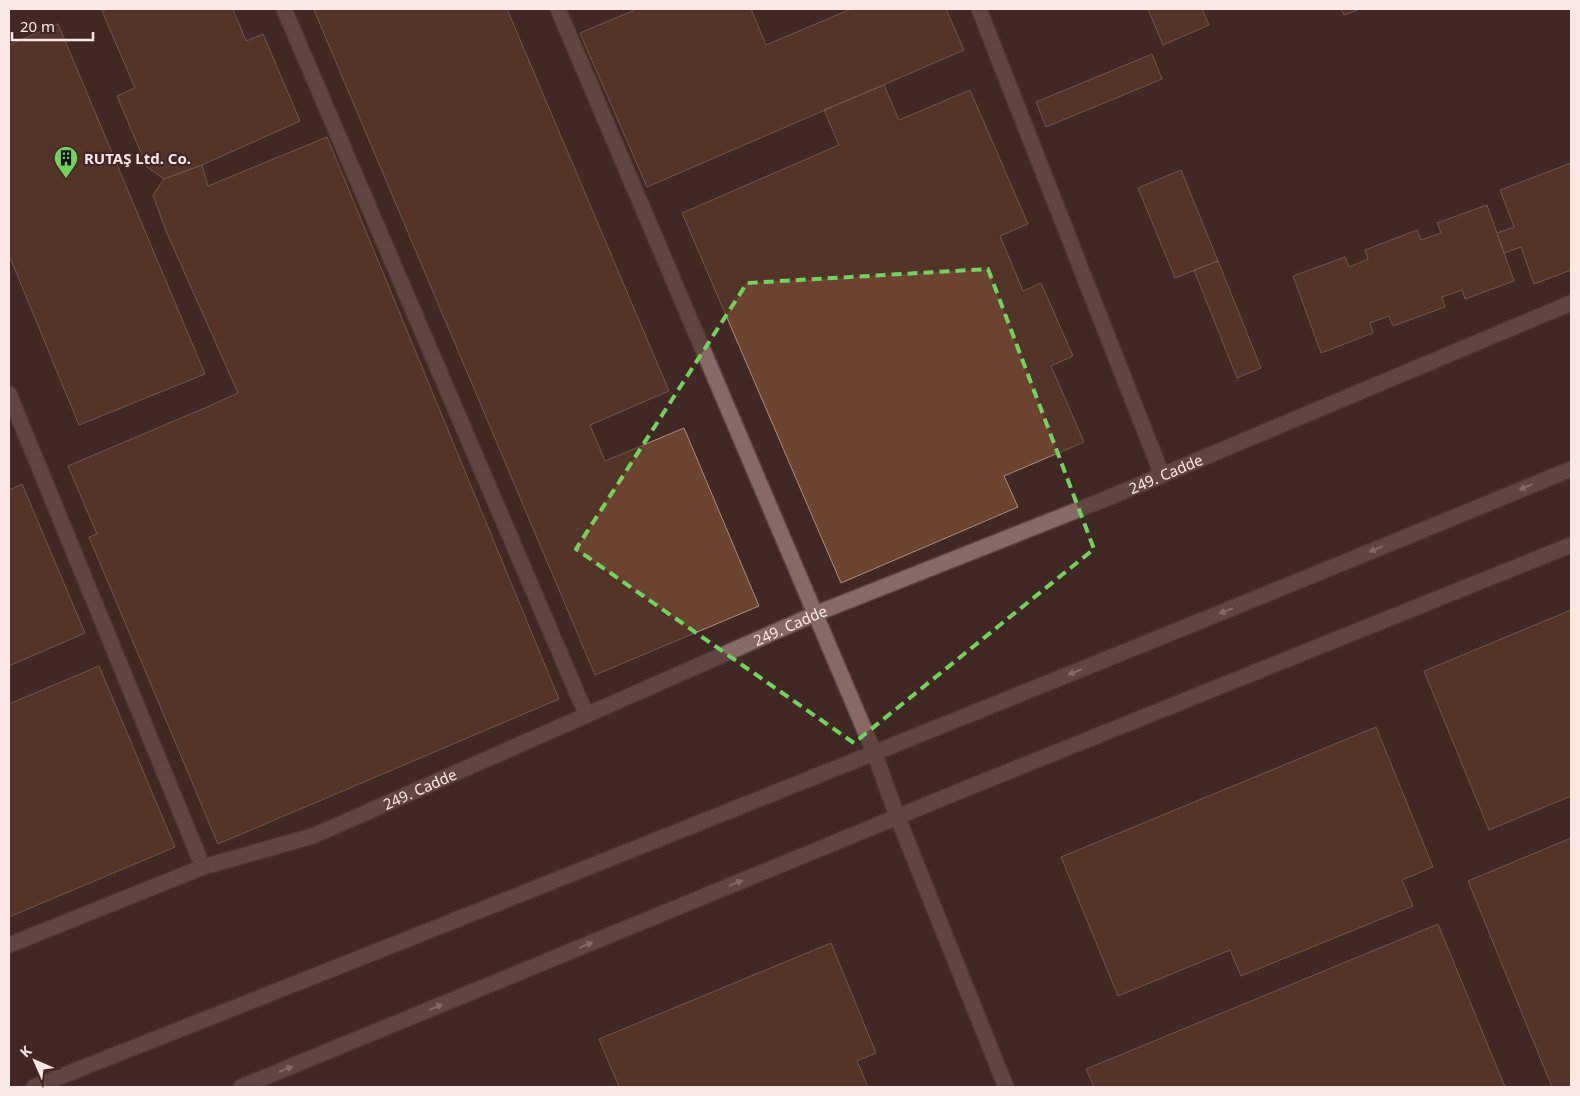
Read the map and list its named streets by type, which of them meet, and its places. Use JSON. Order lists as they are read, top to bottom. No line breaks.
{"streets":{"street":["249. Cadde"]},"places":{"building":["RUTAŞ Ltd. Co."]},"scale_bar":"20 m","north":"top left"}
